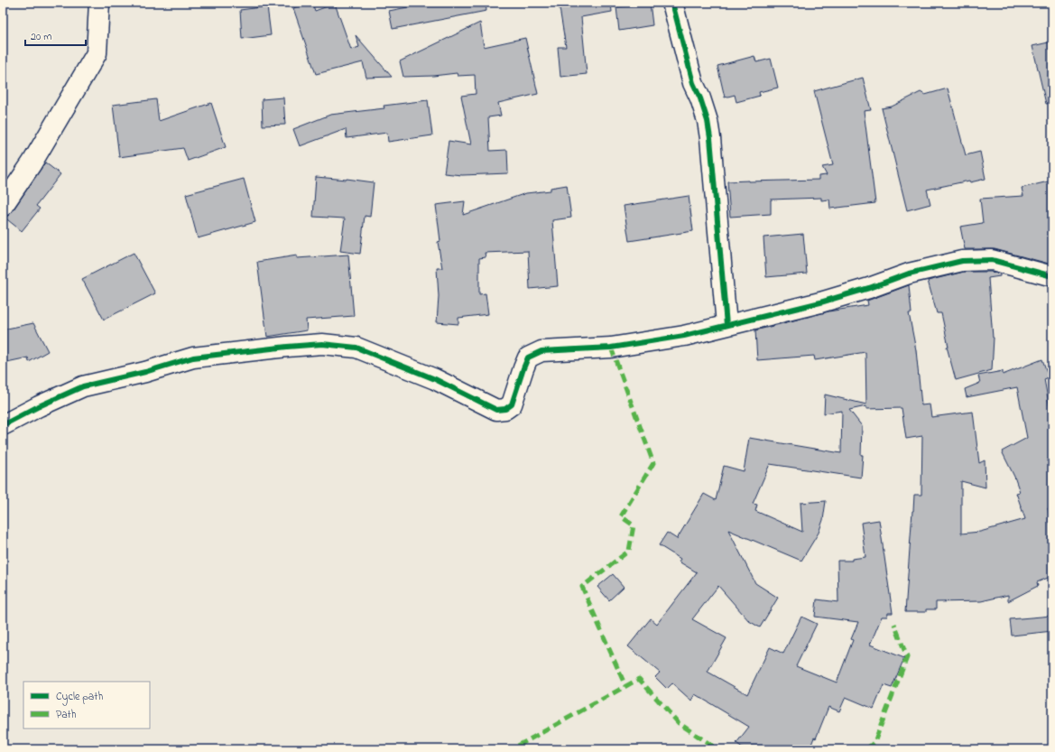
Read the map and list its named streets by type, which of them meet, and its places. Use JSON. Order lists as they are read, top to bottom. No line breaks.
{"legend":["Cycle path","Path"],"scale_bar":"20 m"}
